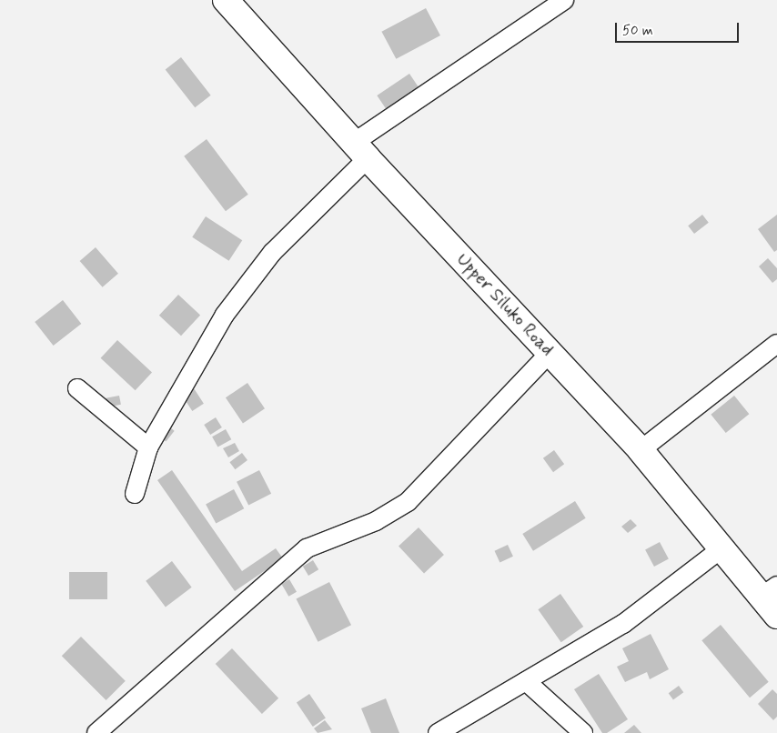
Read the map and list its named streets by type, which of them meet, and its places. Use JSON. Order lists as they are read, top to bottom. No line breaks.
{"streets":{"main road":["Upper Siluko Road"]},"scale_bar":"50 m"}
